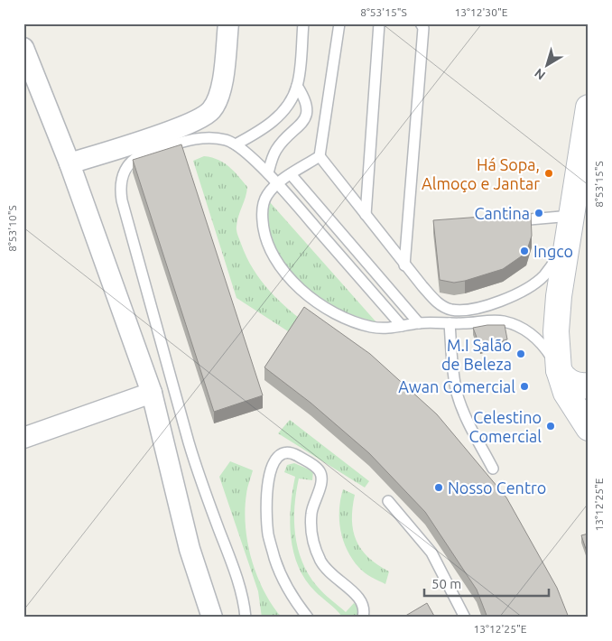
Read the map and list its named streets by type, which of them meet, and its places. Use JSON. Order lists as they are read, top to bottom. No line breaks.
{"places":["Há Sopa, Almoço e Jantar","Cantina","Ingco","M.I Salão de Beleza","Awan Comercial","Celestino Comercial","Nosso Centro"],"scale_bar":"50 m","north":"bottom left","coordinates":["8°53'15\"S","13°12'30\"E","8°53'10\"S","13°12'25\"E"]}
